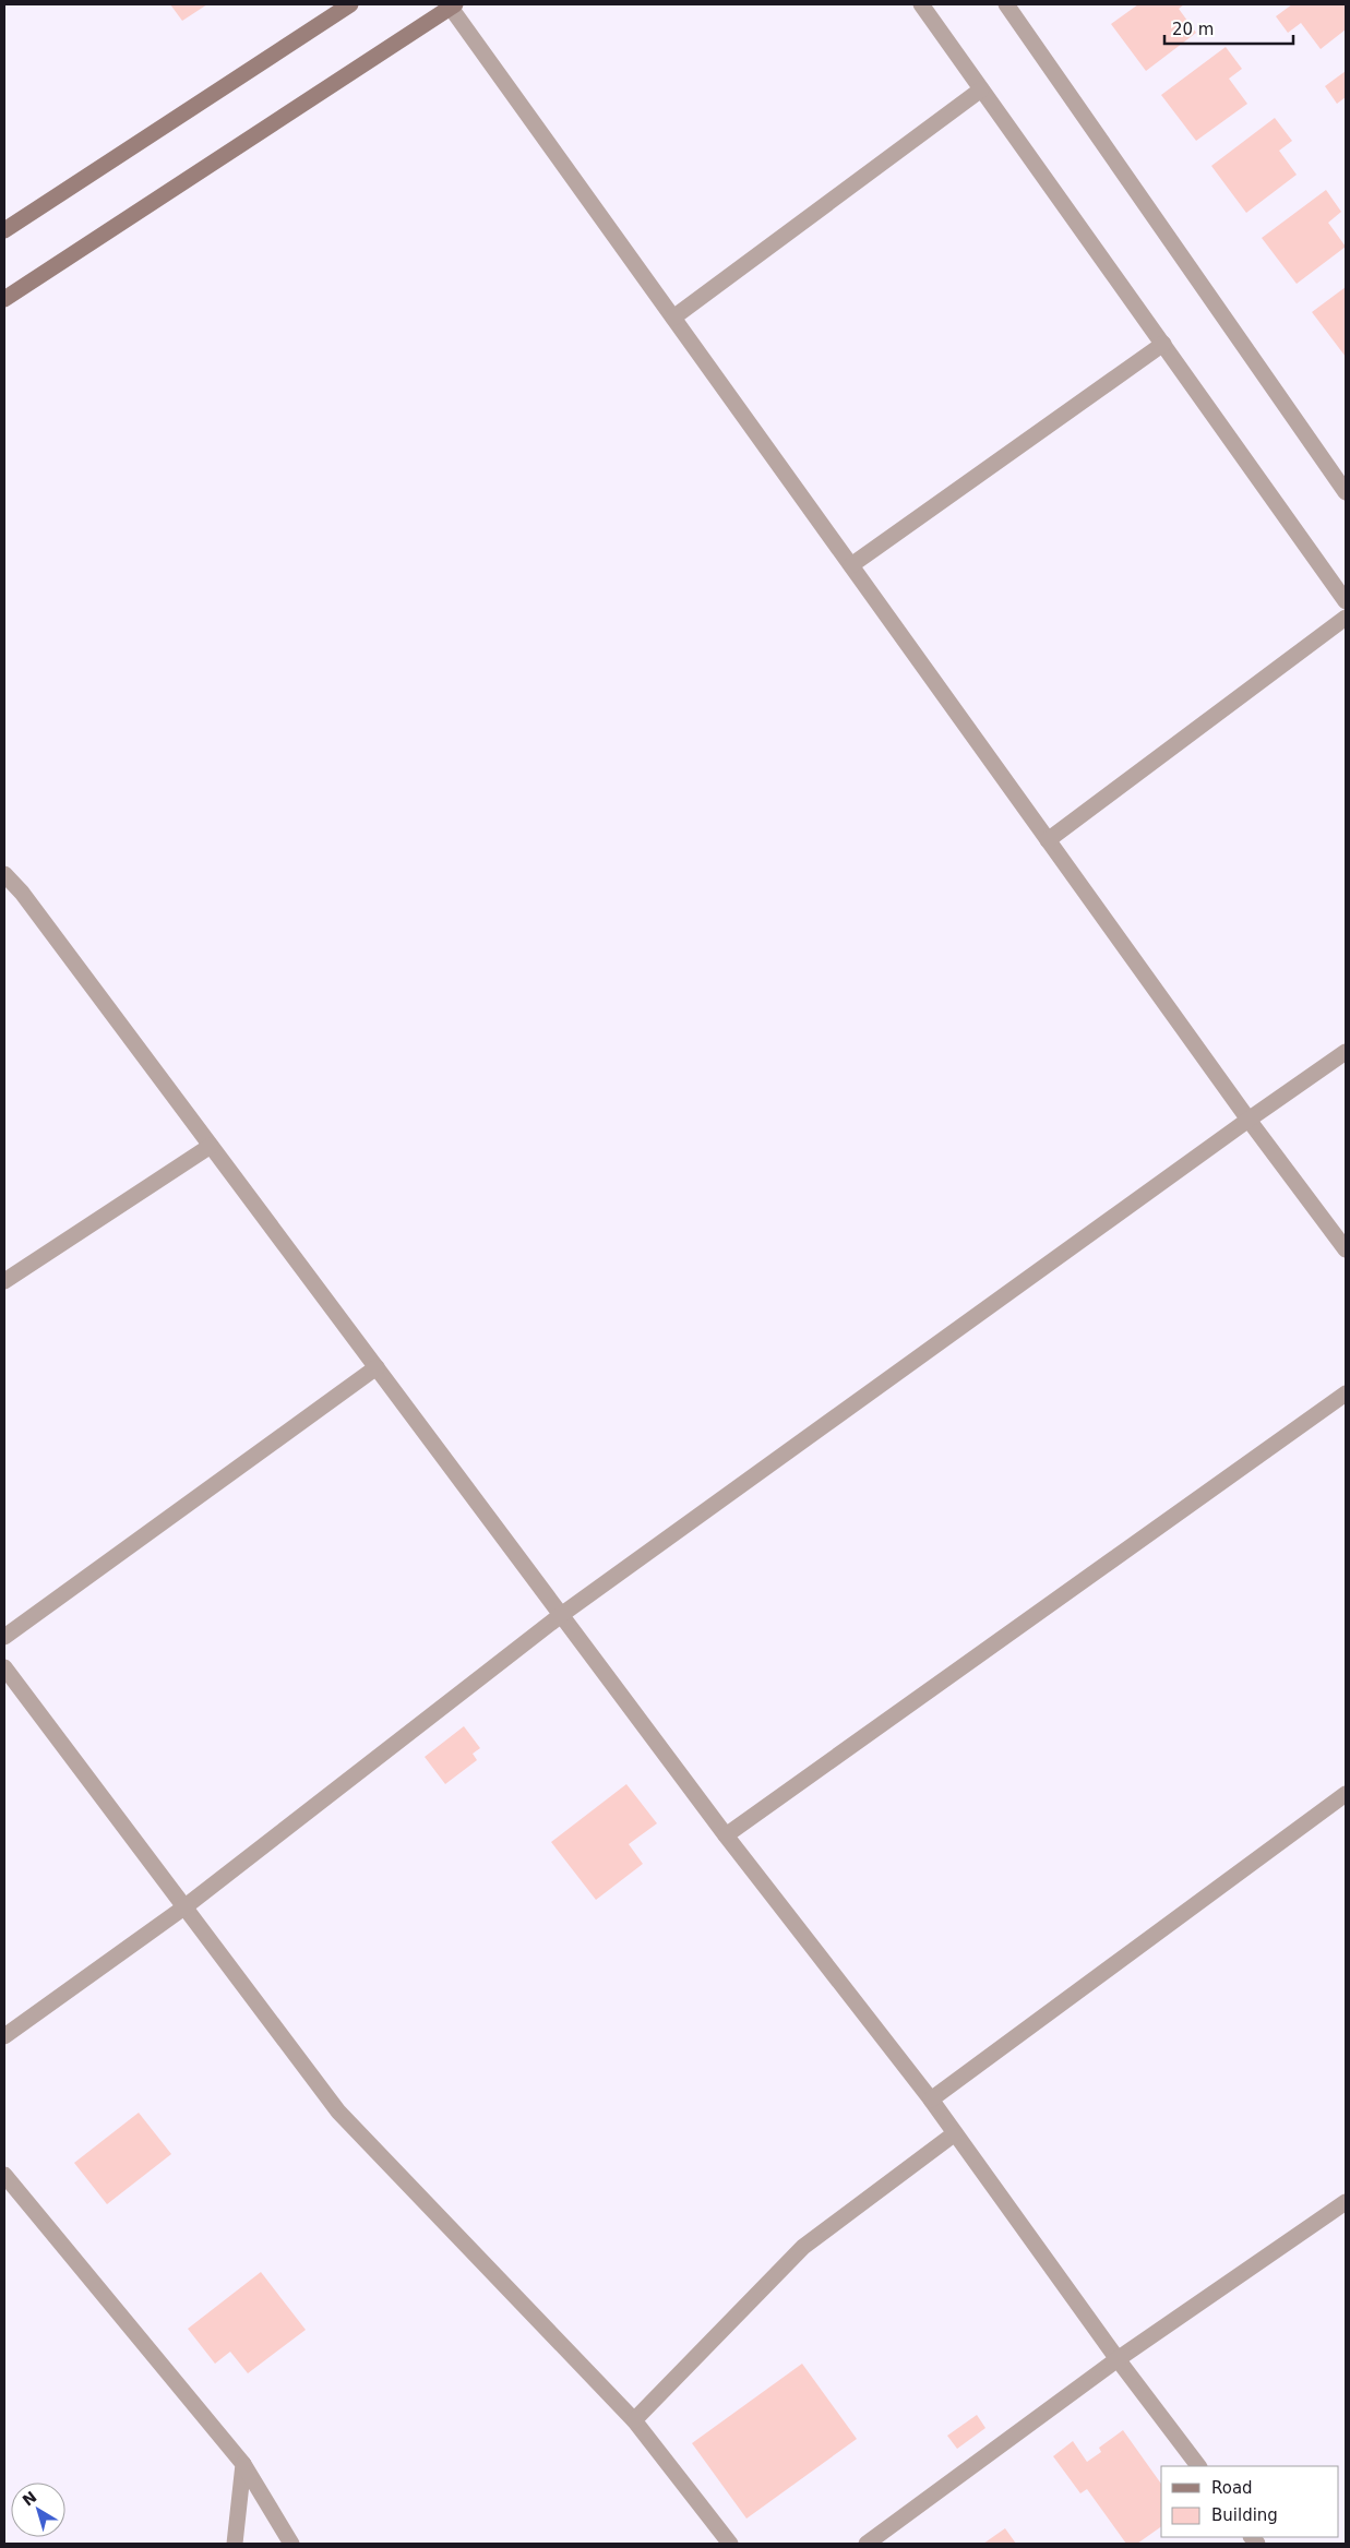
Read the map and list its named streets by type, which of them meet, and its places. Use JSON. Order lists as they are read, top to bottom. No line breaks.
{"legend":["Road","Building"],"scale_bar":"20 m","north":"top left"}
